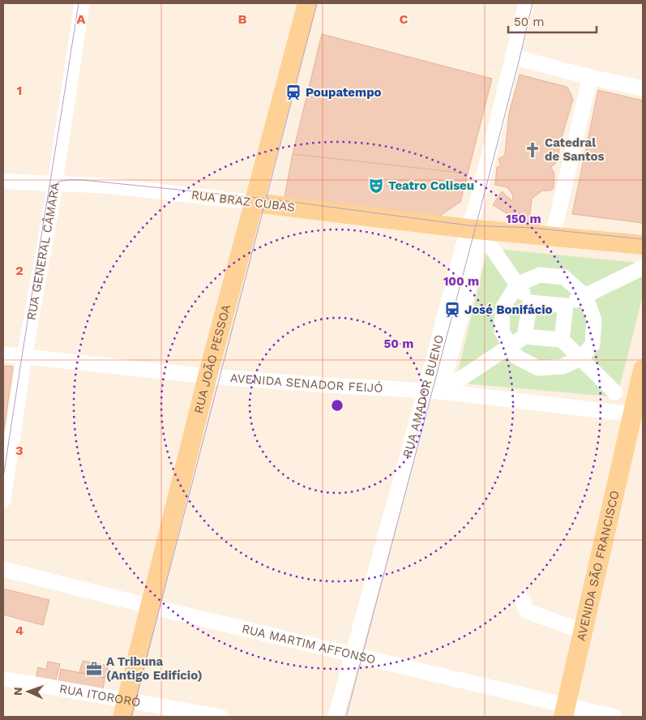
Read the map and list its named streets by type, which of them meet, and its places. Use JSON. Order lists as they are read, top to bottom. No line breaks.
{"streets":{"main road":["RUA BRAZ CUBAS","RUA JOÃO PESSOA","AVENIDA SÃO FRANCISCO"],"street":["RUA GENERAL CÂMARA","AVENIDA SENADOR FEIJÓ","RUA AMADOR BUENO","RUA MARTIM AFFONSO","RUA ITORORÓ"]},"crossings":[["RUA BRAZ CUBAS","RUA GENERAL CÂMARA"],["RUA BRAZ CUBAS","RUA JOÃO PESSOA"],["RUA BRAZ CUBAS","RUA AMADOR BUENO"],["RUA GENERAL CÂMARA","AVENIDA SENADOR FEIJÓ"],["RUA JOÃO PESSOA","AVENIDA SENADOR FEIJÓ"],["RUA JOÃO PESSOA","RUA MARTIM AFFONSO"],["RUA JOÃO PESSOA","RUA ITORORÓ"],["AVENIDA SENADOR FEIJÓ","RUA AMADOR BUENO"],["AVENIDA SENADOR FEIJÓ","AVENIDA SÃO FRANCISCO"],["RUA AMADOR BUENO","RUA MARTIM AFFONSO"],["AVENIDA SÃO FRANCISCO","RUA MARTIM AFFONSO"]],"places":{"station":["Poupatempo","José Bonifácio"],"church":["Catedral de Santos"],"theatre":["Teatro Coliseu"],"office":["A Tribuna (Antigo Edifício)"]},"scale_bar":"50 m","north":"left","grid":{"columns":["A","B","C"],"rows":["1","2","3","4"]},"rings":["150 m","100 m","50 m"]}
